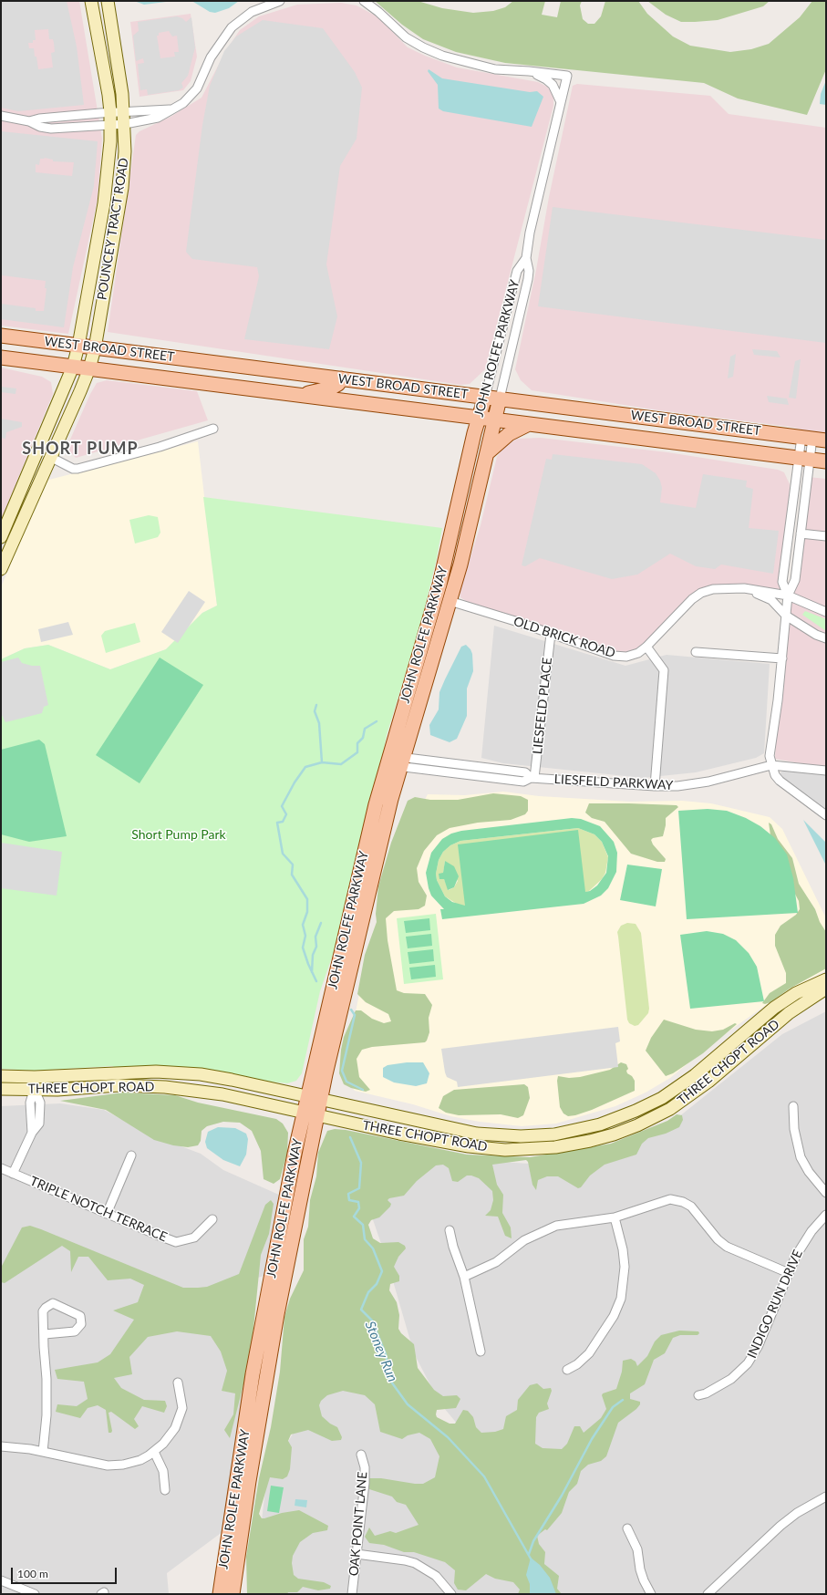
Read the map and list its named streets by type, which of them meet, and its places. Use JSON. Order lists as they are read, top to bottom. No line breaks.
{"streets":{"main road":["POUNCEY TRACT ROAD","JOHN ROLFE PARKWAY","WEST BROAD STREET","THREE CHOPT ROAD"],"street":["OLD BRICK ROAD","LIESFELD PLACE","LIESFELD PARKWAY","TRIPLE NOTCH TERRACE","INDIGO RUN DRIVE","OAK POINT LANE"]},"crossings":[["POUNCEY TRACT ROAD","WEST BROAD STREET"],["JOHN ROLFE PARKWAY","WEST BROAD STREET"],["JOHN ROLFE PARKWAY","OLD BRICK ROAD"],["JOHN ROLFE PARKWAY","LIESFELD PARKWAY"],["JOHN ROLFE PARKWAY","THREE CHOPT ROAD"],["OLD BRICK ROAD","LIESFELD PLACE"],["LIESFELD PLACE","LIESFELD PARKWAY"]],"districts":["SHORT PUMP"],"water":["Stoney Run"],"parks":["Short Pump Park"],"scale_bar":"100 m"}
